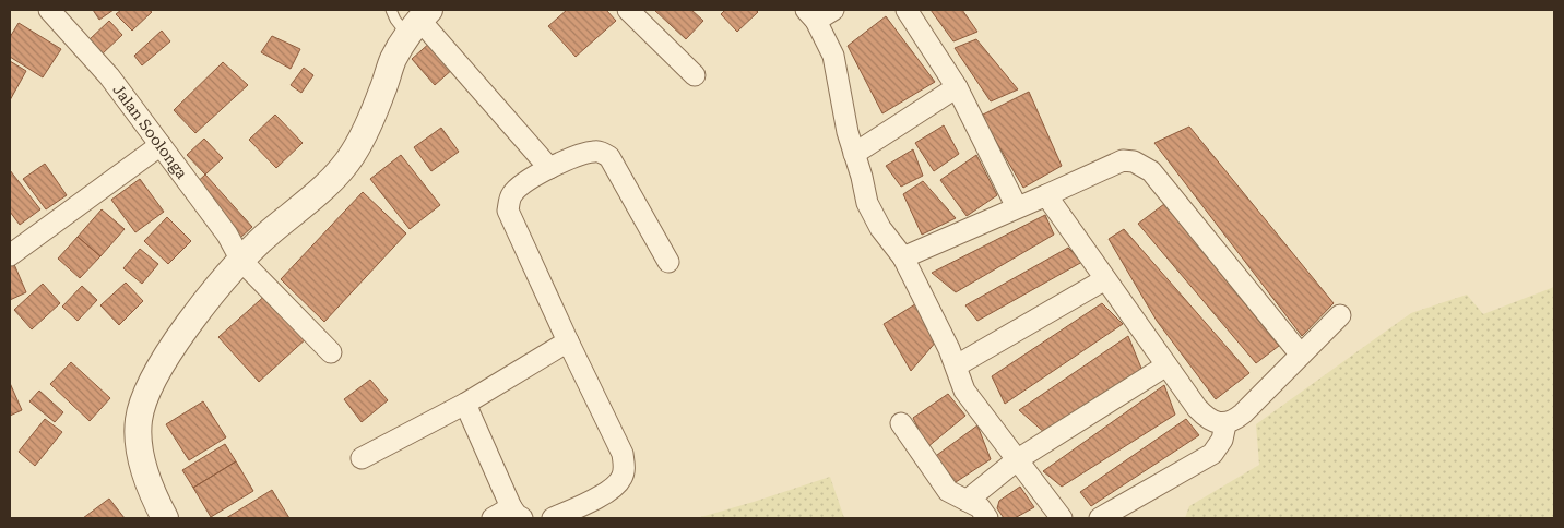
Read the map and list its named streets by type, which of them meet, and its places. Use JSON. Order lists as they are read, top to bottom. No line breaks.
{"streets":{"street":["Jalan Soolonga"]}}
